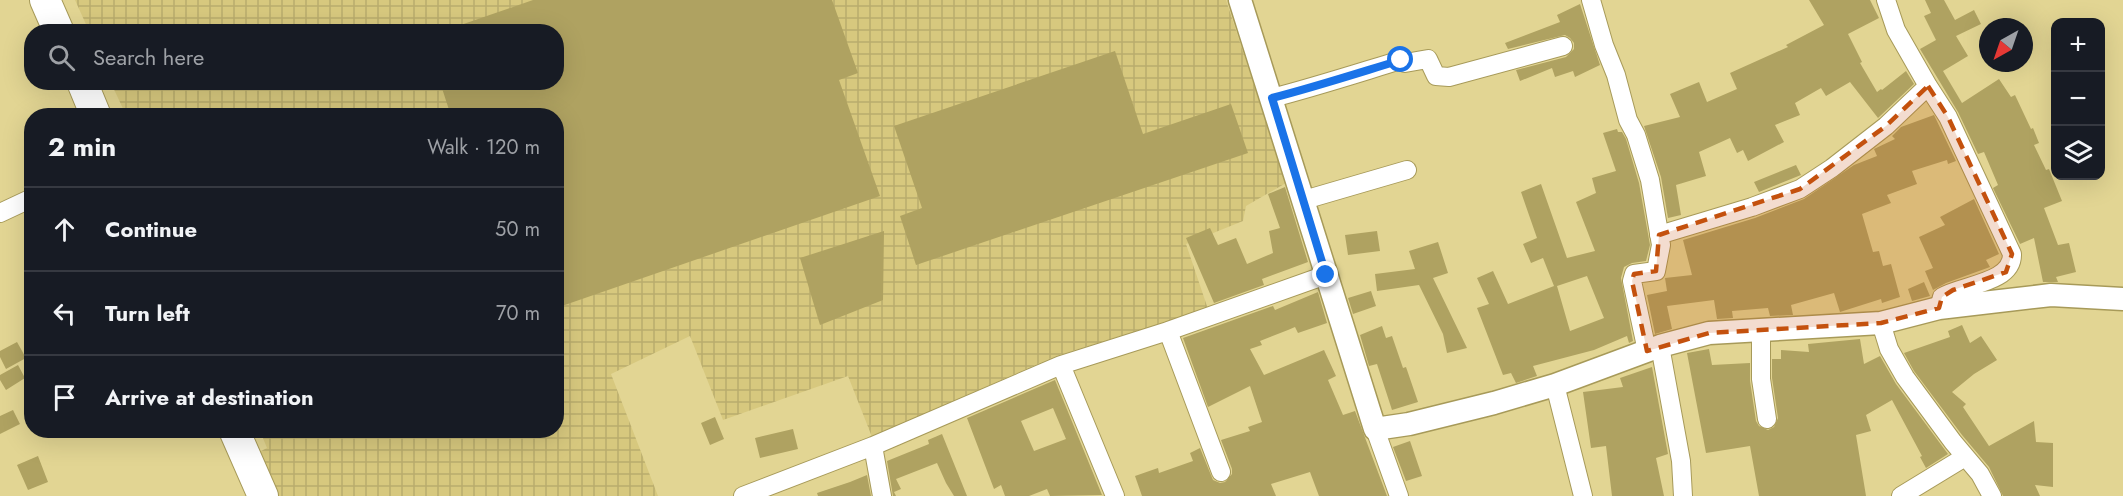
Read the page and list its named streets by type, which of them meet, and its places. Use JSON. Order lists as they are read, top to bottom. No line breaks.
{"north":"bottom left","page":{"map_buttons":["+","−"],"search":"Search here","heading":["2 min","Walk · 120 m"],"list":[["Continue","50 m"],["Turn left","70 m"],"Arrive at destination"]}}
